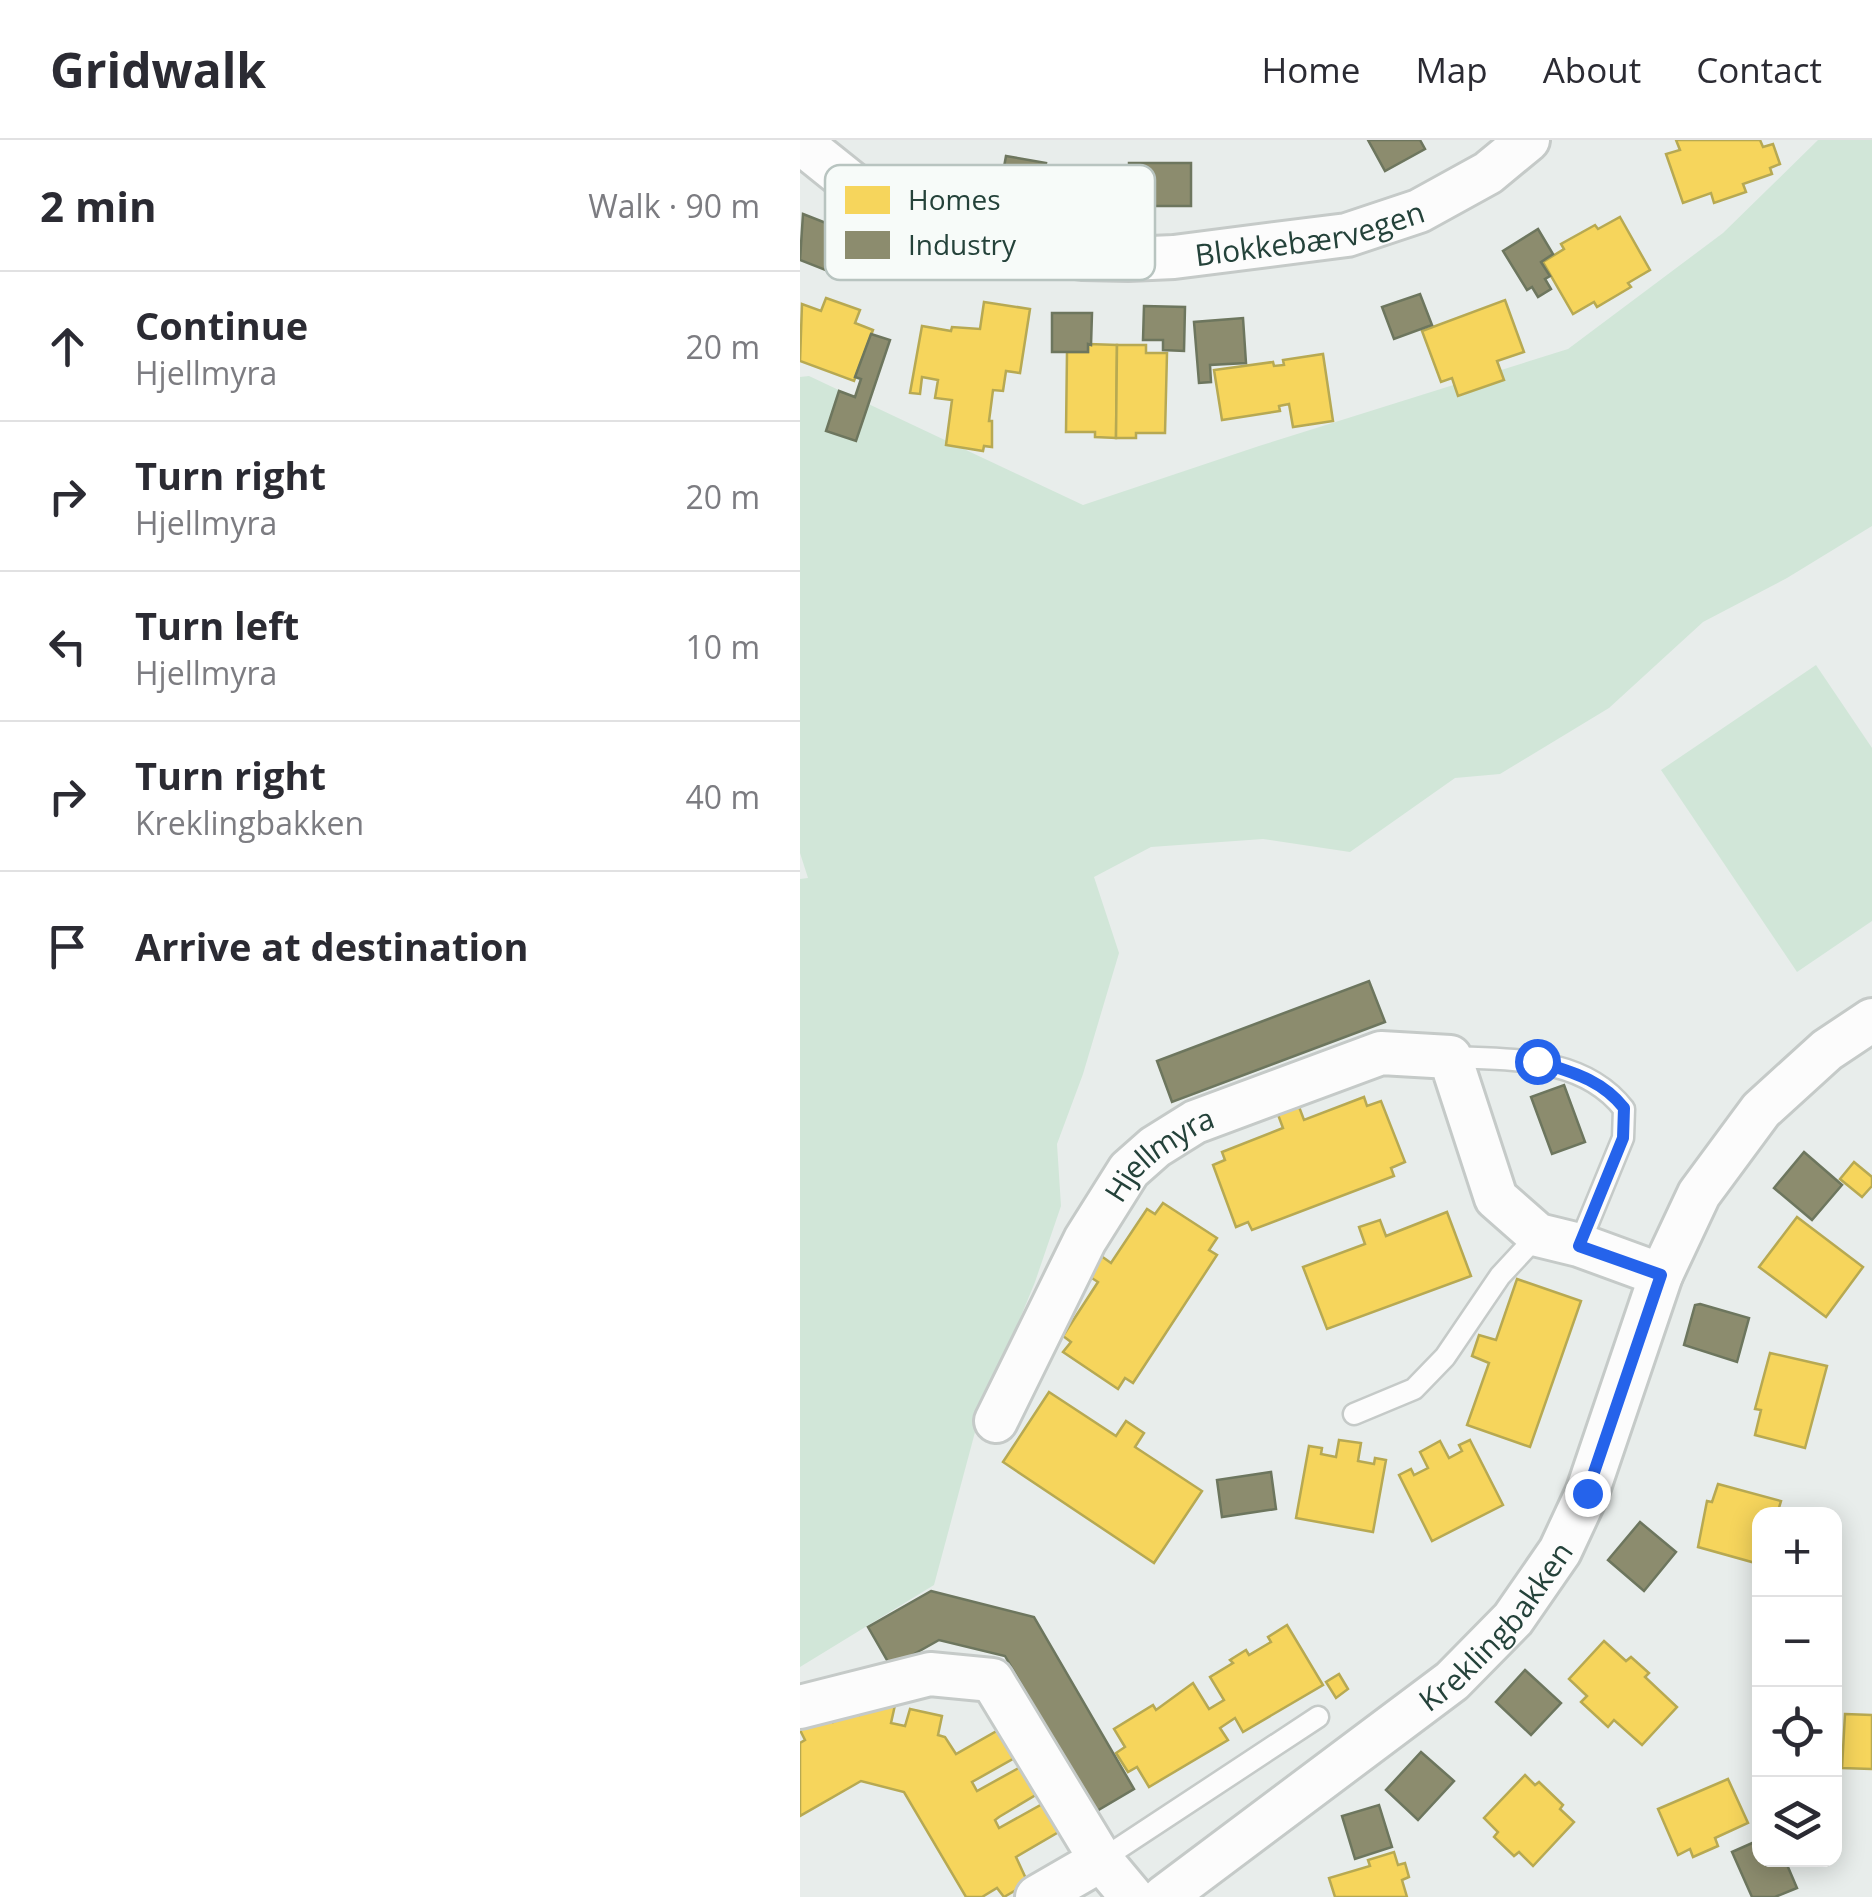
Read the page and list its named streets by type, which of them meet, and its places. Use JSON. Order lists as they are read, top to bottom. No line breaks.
{"streets":{"street":["Blokkebærvegen","Hjellmyra","Kreklingbakken"]},"legend":["Homes","Industry"],"page":{"header":"Gridwalk","nav":["Home","Map","About","Contact"],"heading":["2 min","Walk · 90 m"],"list":[["Continue","Hjellmyra","20 m"],["Turn right","Hjellmyra","20 m"],["Turn left","Hjellmyra","10 m"],["Turn right","Kreklingbakken","40 m"],"Arrive at destination"],"map_buttons":["+","−"]}}
